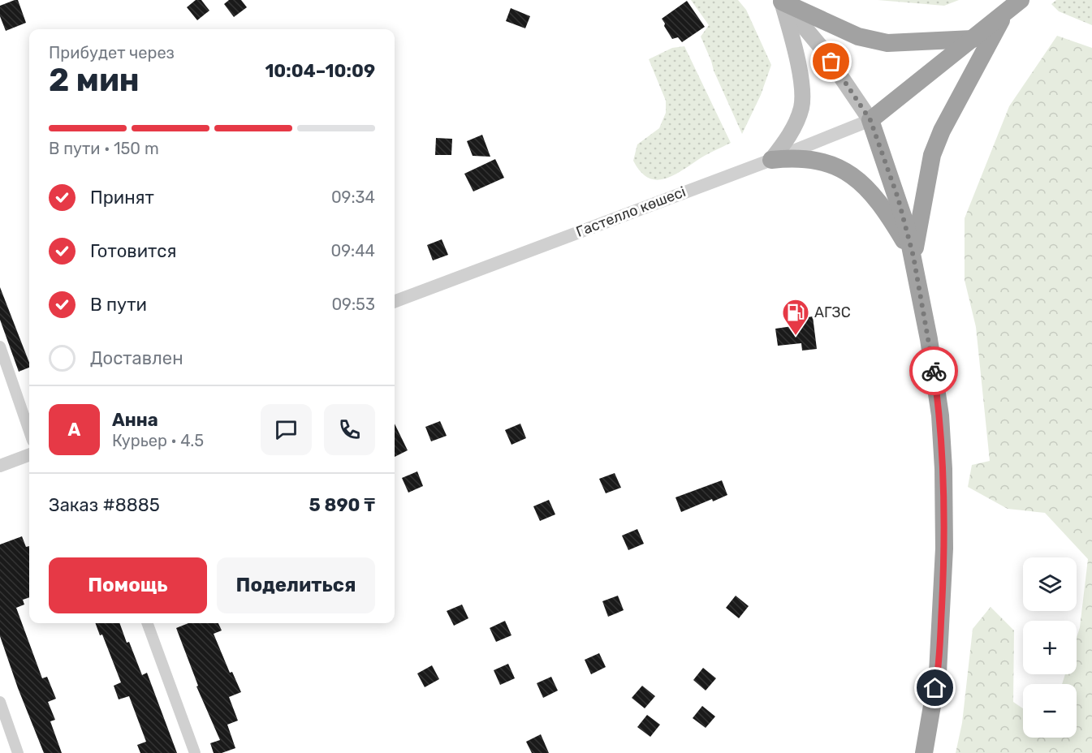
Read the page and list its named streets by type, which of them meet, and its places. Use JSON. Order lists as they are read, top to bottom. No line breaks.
{"streets":{"street":["Гастелло көшесі"]},"places":{"fuel station":["АГЗС"]},"page":{"heading":["2 мин","Прибудет через","10:04–10:09"],"panel":["Анна","Курьер · 4.5","Заказ #8885","5 890 ₸"],"bar":"В пути · 150 m","list":[["Принят","09:34"],["Готовится","09:44"],["В пути","09:53"],"Доставлен"],"round":"А","buttons":["Помощь","Поделиться"],"map_buttons":["+","−"]}}
